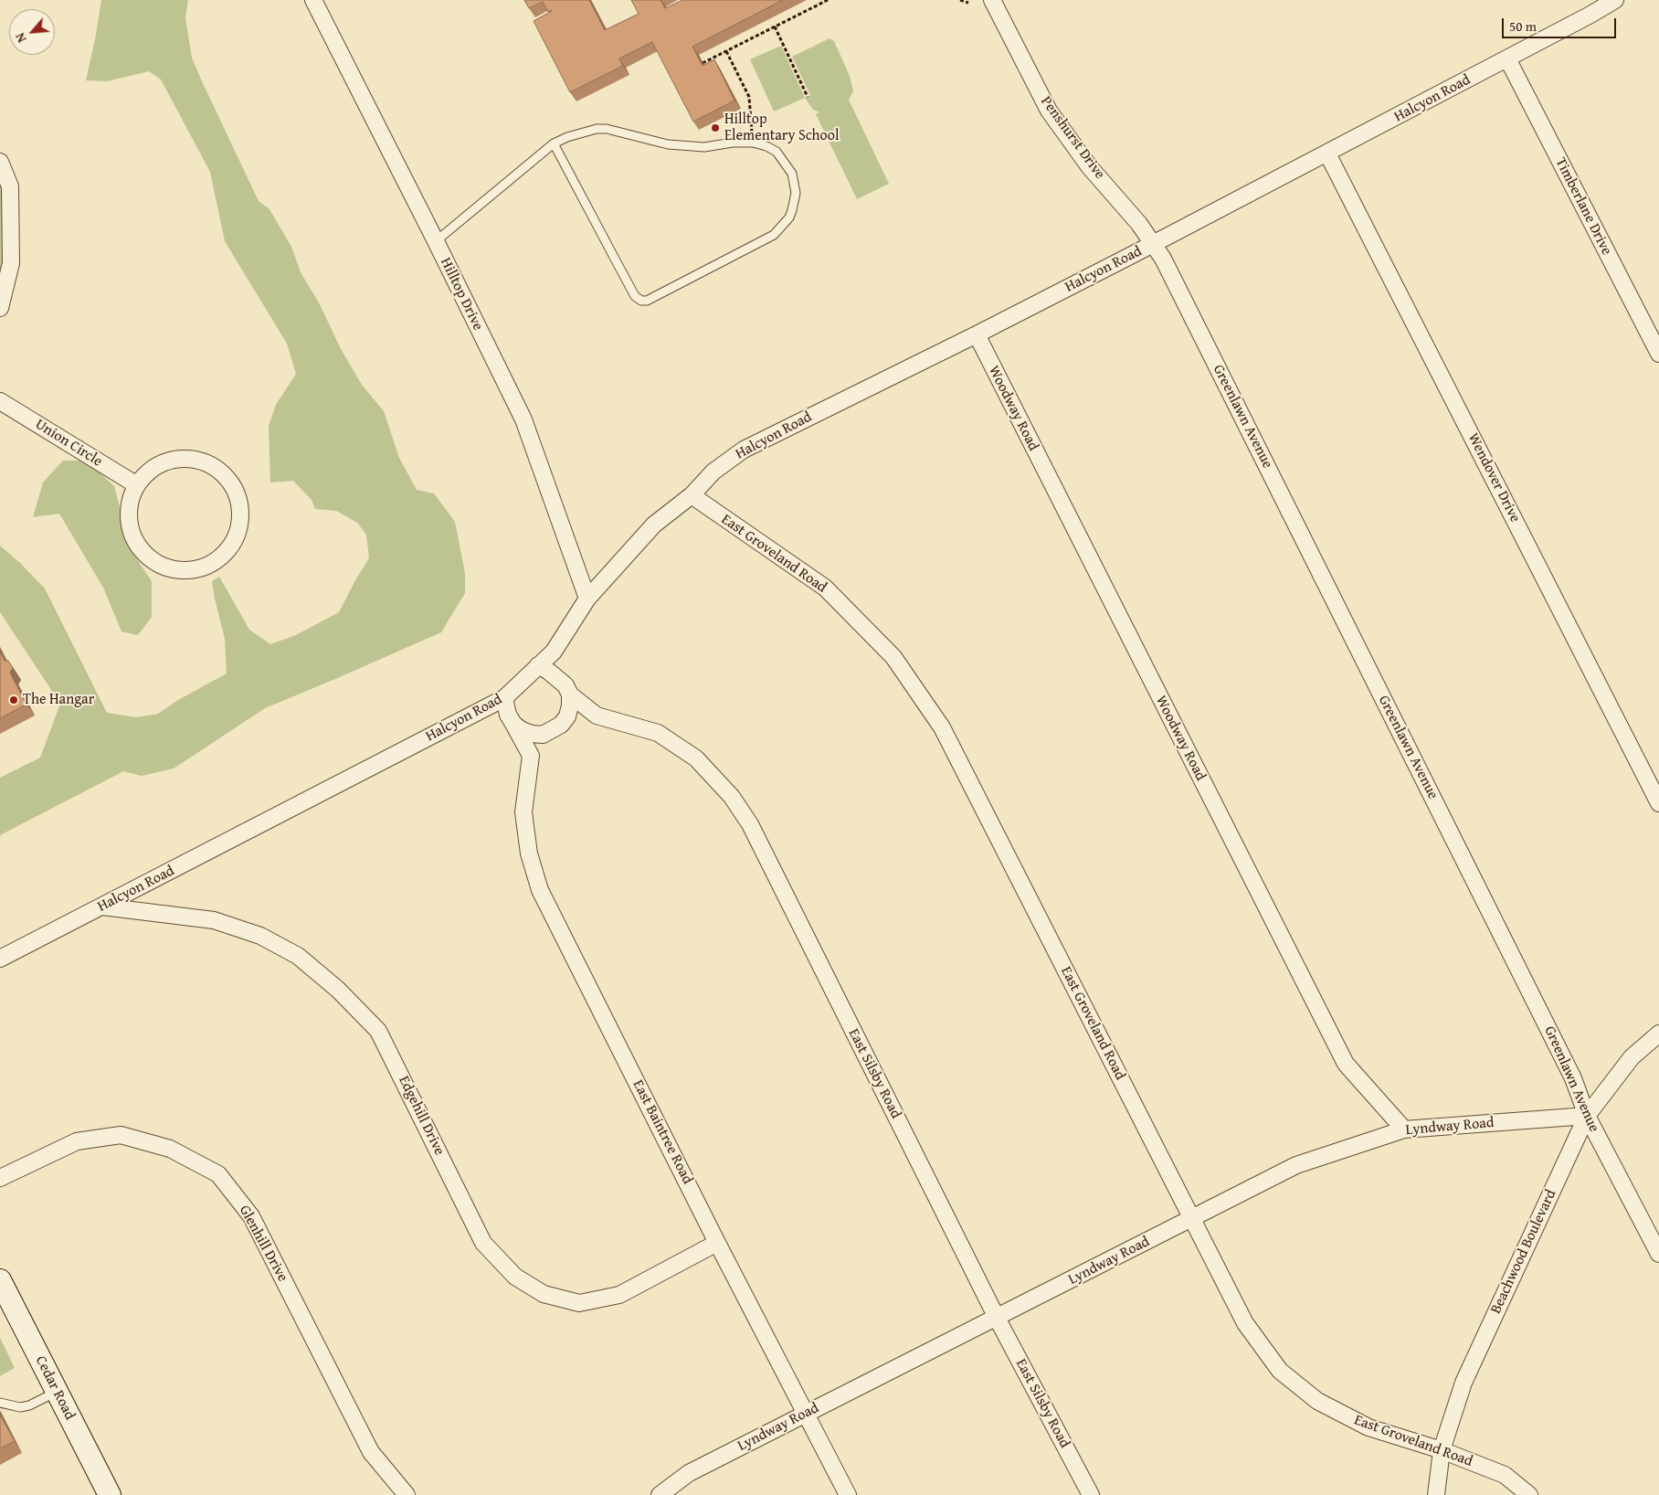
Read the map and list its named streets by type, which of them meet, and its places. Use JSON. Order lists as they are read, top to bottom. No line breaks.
{"streets":{"main road":["Cedar Road"],"street":["Halcyon Road","Penshurst Drive","Timberlane Drive","Hilltop Drive","Woodway Road","Greenlawn Avenue","Union Circle","Wendover Drive","East Groveland Road","East Silsby Road","Edgehill Drive","Lyndway Road","East Baintree Road","Glenhill Drive","Beachwood Boulevard"]},"crossings":[["Halcyon Road","Penshurst Drive"],["Halcyon Road","Timberlane Drive"],["Halcyon Road","Hilltop Drive"],["Halcyon Road","Woodway Road"],["Halcyon Road","Greenlawn Avenue"],["Halcyon Road","Wendover Drive"],["Halcyon Road","East Groveland Road"],["Halcyon Road","East Silsby Road"],["Halcyon Road","Edgehill Drive"],["Penshurst Drive","Greenlawn Avenue"],["Woodway Road","Lyndway Road"],["Greenlawn Avenue","Lyndway Road"],["Greenlawn Avenue","Beachwood Boulevard"],["East Groveland Road","Lyndway Road"],["East Groveland Road","Beachwood Boulevard"],["East Silsby Road","Lyndway Road"],["Edgehill Drive","East Baintree Road"],["Lyndway Road","East Baintree Road"],["Lyndway Road","Beachwood Boulevard"]],"places":["Hilltop Elementary School","The Hangar"],"scale_bar":"50 m","north":"bottom left"}
